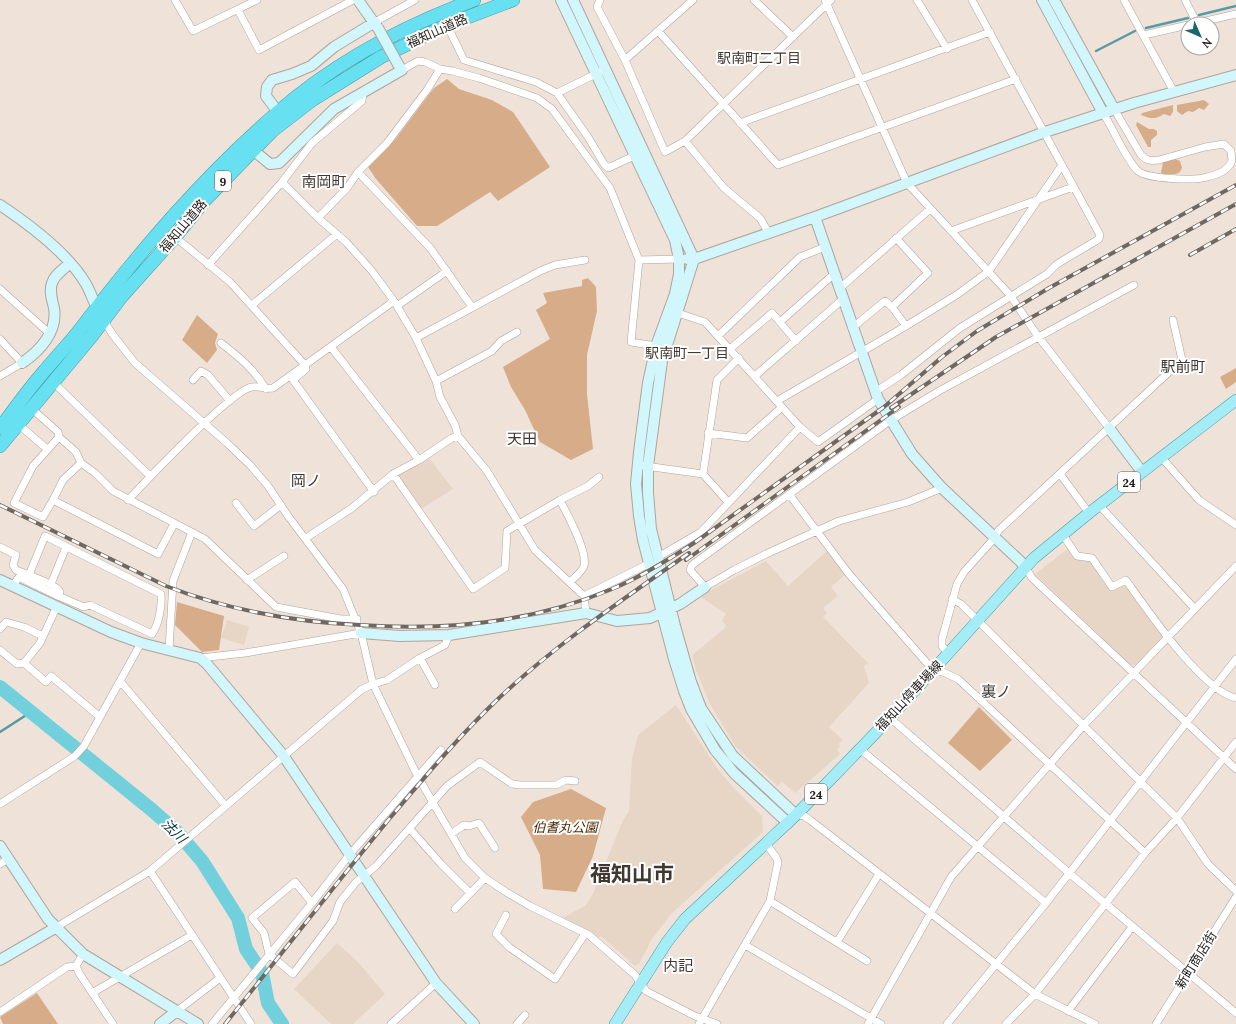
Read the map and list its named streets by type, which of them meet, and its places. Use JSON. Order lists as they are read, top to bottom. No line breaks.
{"streets":{"highway":["福知山道路","9"],"main road":["24","福知山停車場線"],"street":["新町商店街"]},"districts":["駅南町二丁目","南岡町","駅南町一丁目","駅前町","天田","岡ノ","裏ノ","福知山市","内記"],"water":["法川"],"parks":["伯耆丸公園"],"north":"bottom right"}
